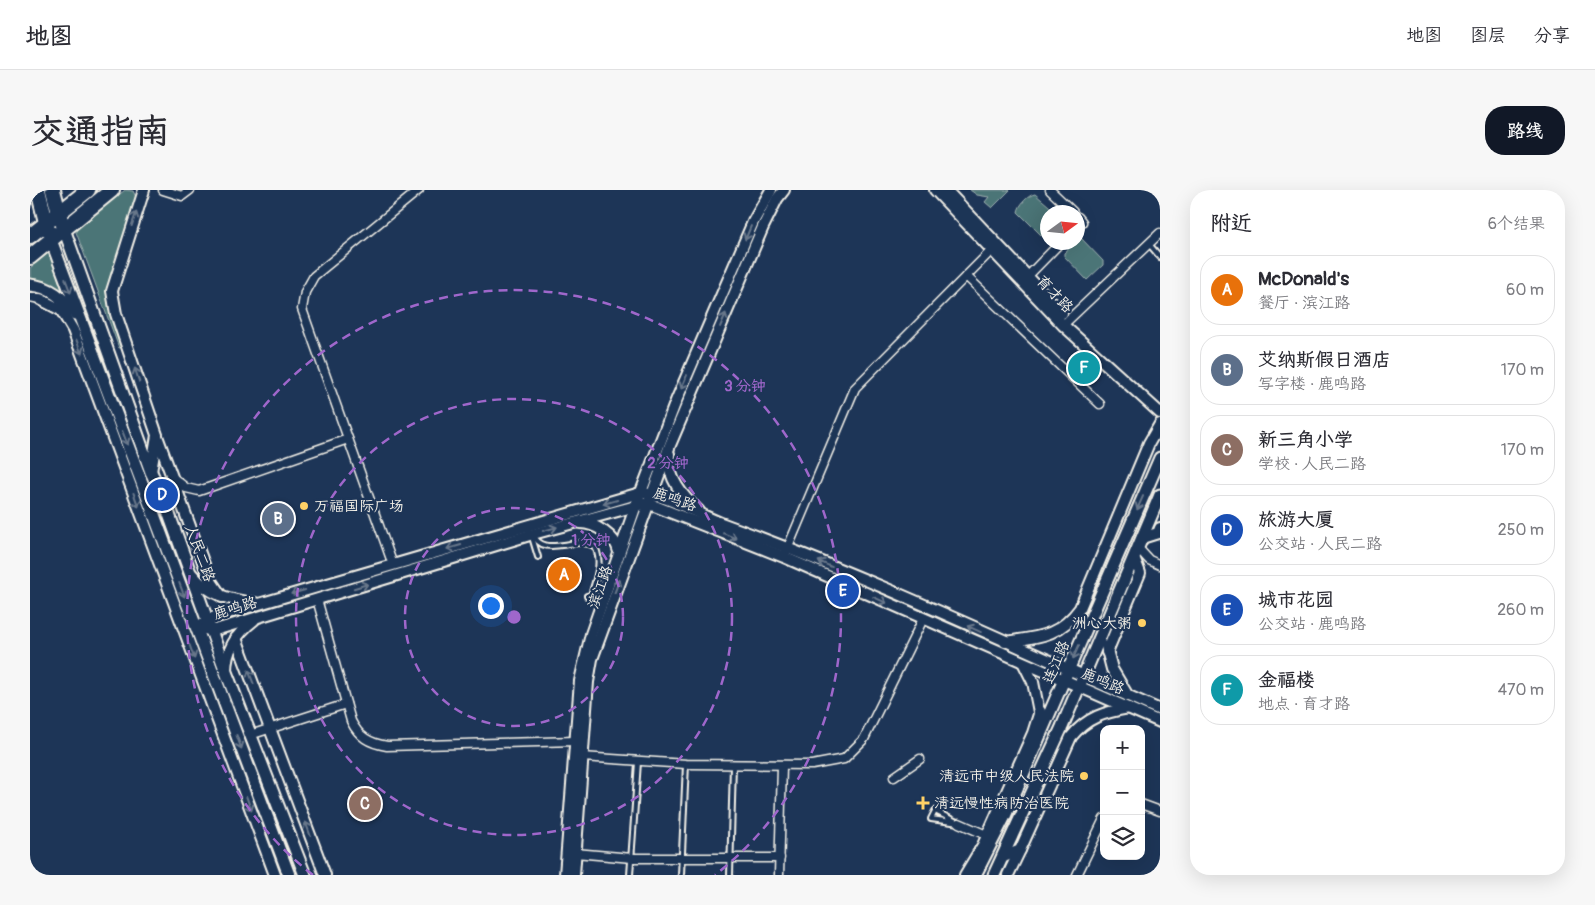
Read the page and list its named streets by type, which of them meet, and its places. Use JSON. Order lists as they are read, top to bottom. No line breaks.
{"streets":{"highway":["人民二路"],"main road":["连江路"],"street":["育才路","鹿鸣路","滨江路"]},"crossings":[["鹿鸣路","人民二路"],["鹿鸣路","滨江路"],["鹿鸣路","连江路"]],"places":{"other":["万福国际广场","洲心大粥","清远市中级人民法院"],"health":["清远慢性病防治医院"]},"north":"right","page":{"header":"地图","nav":["地图","图层","分享"],"buttons":"路线","title":"交通指南","heading":["附近","6个结果"],"list":[{"mark":"A","name":"McDonald's","note":"餐厅 · 滨江路","value":"60 m"},{"mark":"B","name":"艾纳斯假日酒店","note":"写字楼 · 鹿鸣路","value":"170 m"},{"mark":"C","name":"新三角小学","note":"学校 · 人民二路","value":"170 m"},{"mark":"D","name":"旅游大厦","note":"公交站 · 人民二路","value":"250 m"},{"mark":"E","name":"城市花园","note":"公交站 · 鹿鸣路","value":"260 m"},{"mark":"F","name":"金福楼","note":"地点 · 育才路","value":"470 m"}],"pins":["F","D","B","A","E","C"],"map_buttons":["+","−"]},"rings":["3 分钟","2 分钟","1 分钟"]}
